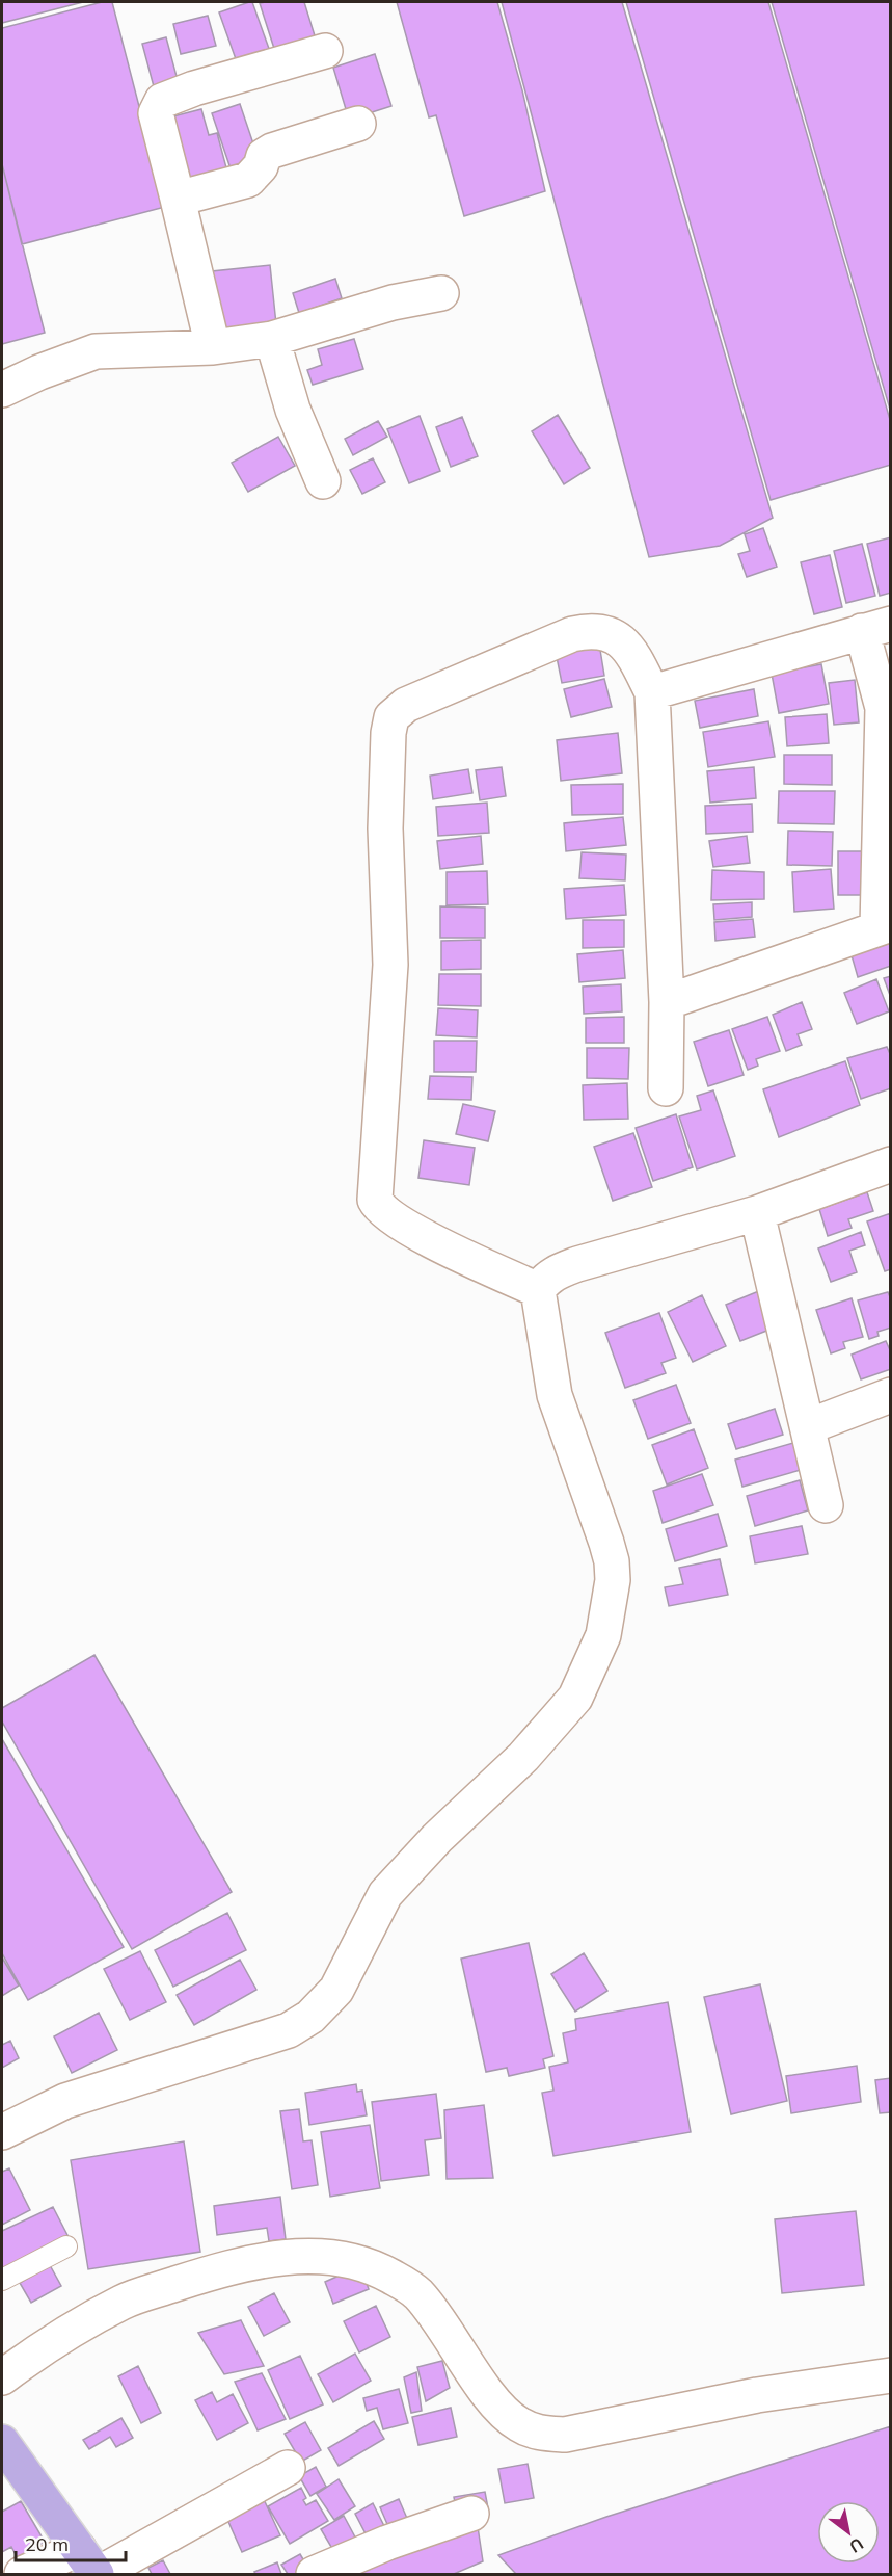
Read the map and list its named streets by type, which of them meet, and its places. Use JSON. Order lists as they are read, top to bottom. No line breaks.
{"scale_bar":"20 m","north":"bottom right"}
